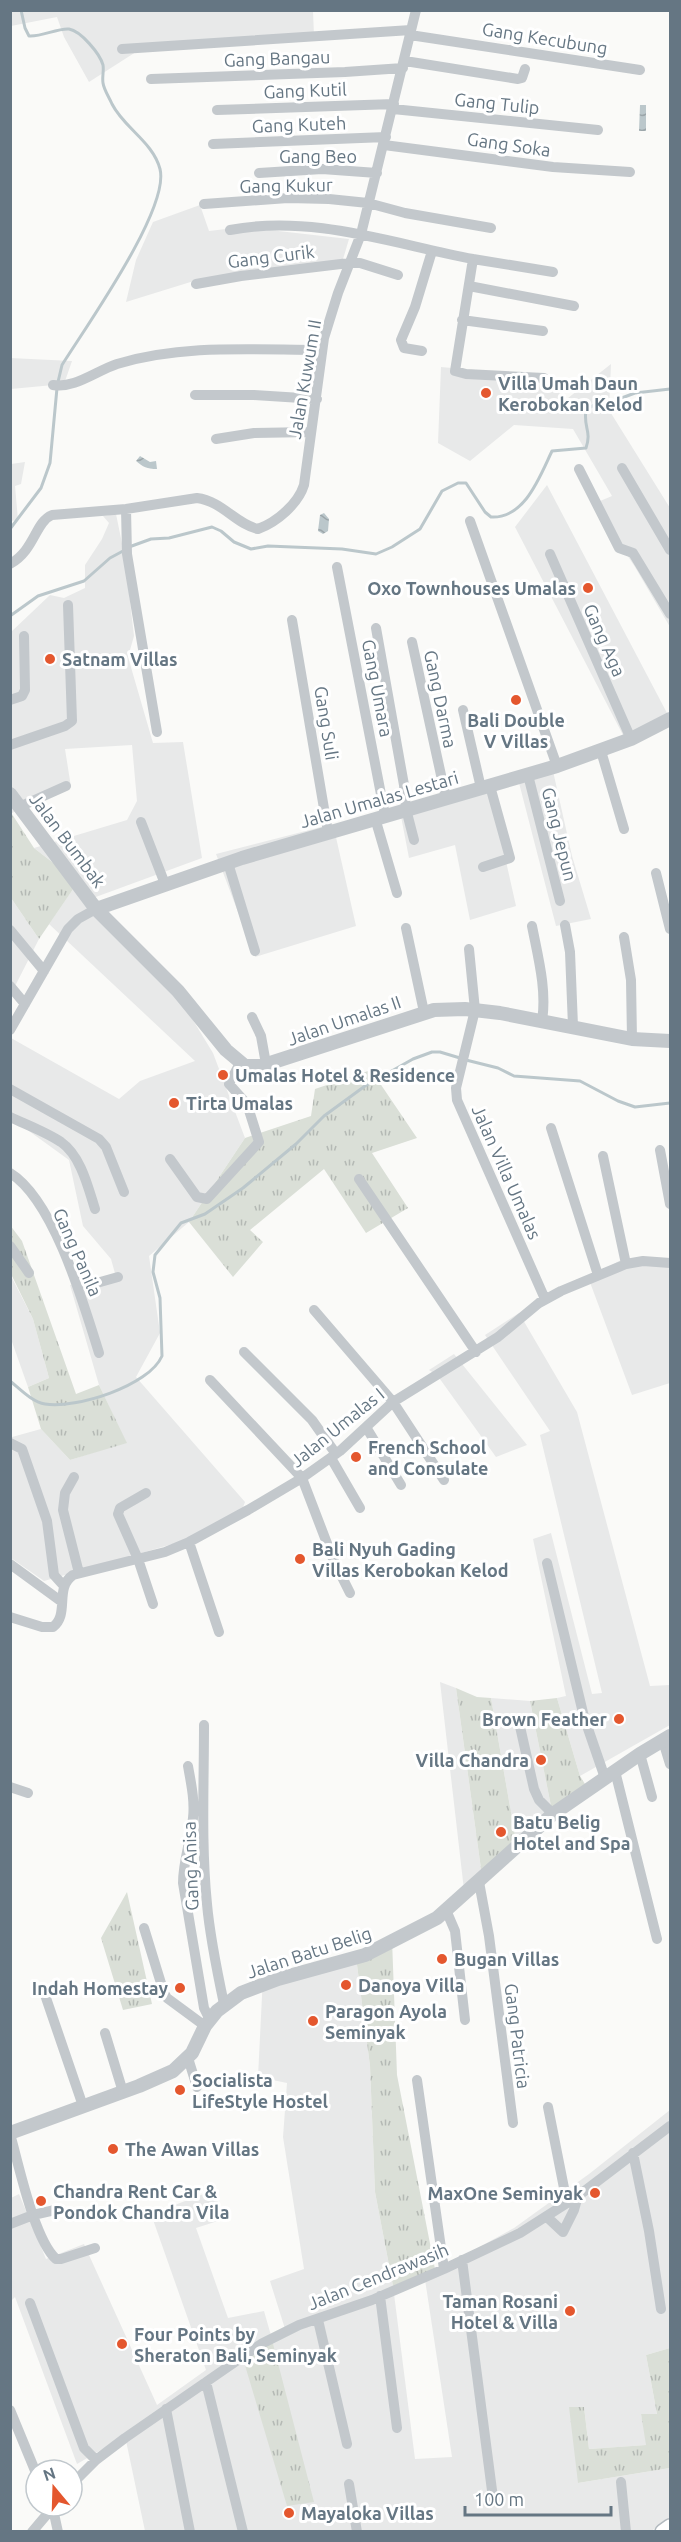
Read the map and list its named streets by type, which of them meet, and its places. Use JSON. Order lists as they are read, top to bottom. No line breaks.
{"streets":{"street":["Gang Kecubung","Gang Bangau","Gang Kutil","Gang Tulip","Gang Kuteh","Gang Soka","Gang Beo","Gang Kukur","Gang Curik","Jalan Kuwum II","Gang Aga","Gang Umara","Gang Darma","Gang Suli","Jalan Umalas Lestari","Gang Jepun","Jalan Bumbak","Jalan Umalas II","Jalan Villa Umalas","Gang Panila","Jalan Umalas I","Gang Anisa","Jalan Batu Belig","Gang Patricia","Jalan Cendrawasih"]},"crossings":[["Gang Kecubung","Jalan Kuwum II"],["Gang Bangau","Jalan Kuwum II"],["Gang Kutil","Gang Tulip"],["Gang Kutil","Jalan Kuwum II"],["Gang Tulip","Jalan Kuwum II"],["Gang Kuteh","Gang Soka"],["Gang Kuteh","Jalan Kuwum II"],["Gang Soka","Jalan Kuwum II"],["Gang Beo","Jalan Kuwum II"],["Gang Kukur","Jalan Kuwum II"],["Gang Curik","Jalan Kuwum II"],["Gang Aga","Jalan Umalas Lestari"],["Gang Umara","Jalan Umalas Lestari"],["Gang Darma","Jalan Umalas Lestari"],["Gang Suli","Jalan Umalas Lestari"],["Jalan Umalas Lestari","Gang Jepun"],["Jalan Umalas Lestari","Jalan Bumbak"],["Jalan Umalas II","Jalan Villa Umalas"],["Jalan Villa Umalas","Jalan Umalas I"],["Gang Anisa","Jalan Batu Belig"],["Jalan Batu Belig","Gang Patricia"]],"places":["Villa Umah Daun Kerobokan Kelod","Oxo Townhouses Umalas","Satnam Villas","Bali Double V Villas","Umalas Hotel & Residence","Tirta Umalas","French School and Consulate","Bali Nyuh Gading Villas Kerobokan Kelod","Brown Feather","Villa Chandra","Batu Belig Hotel and Spa","Bugan Villas","Danoya Villa","Indah Homestay","Paragon Ayola Seminyak","Socialista LifeStyle Hostel","The Awan Villas","MaxOne Seminyak","Chandra Rent Car & Pondok Chandra Vila","Taman Rosani Hotel & Villa","Four Points by Sheraton Bali, Seminyak","Mayaloka Villas"],"scale_bar":"100 m","north":"top"}
